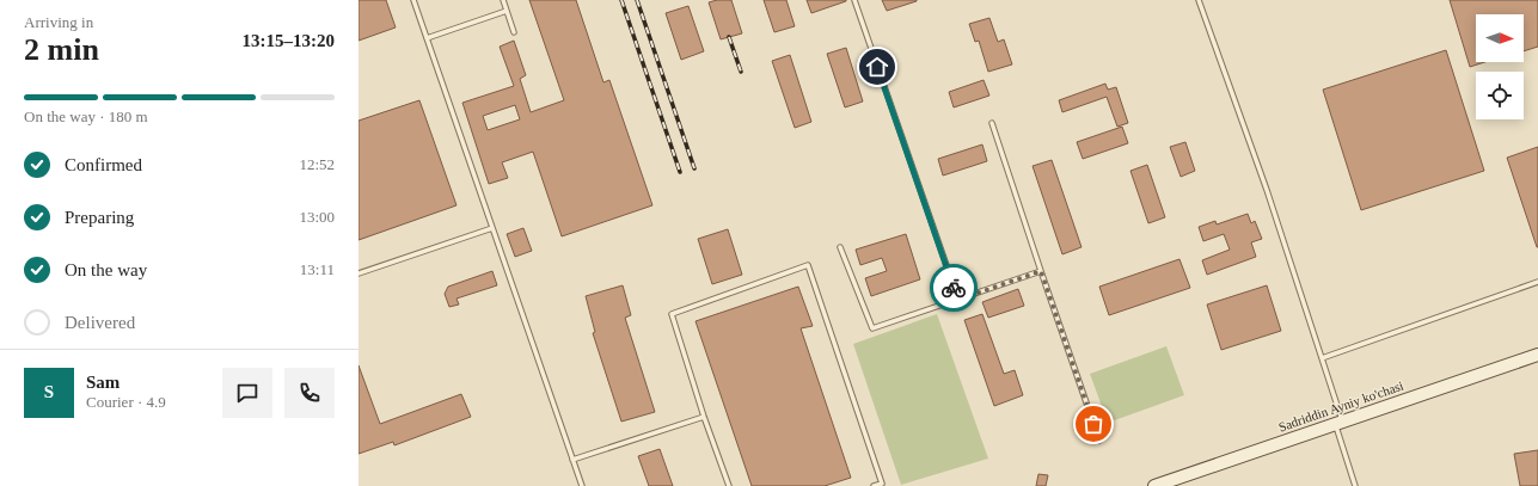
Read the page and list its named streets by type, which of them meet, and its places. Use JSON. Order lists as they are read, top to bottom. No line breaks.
{"streets":{"street":["Sadriddin Ayniy ko'chasi"]},"north":"right","page":{"heading":["2 min","Arriving in","13:15–13:20"],"panel":["Sam","Courier · 4.9"],"bar":"On the way · 180 m","list":[["Confirmed","12:52"],["Preparing","13:00"],["On the way","13:11"],"Delivered"],"round":"S"}}
